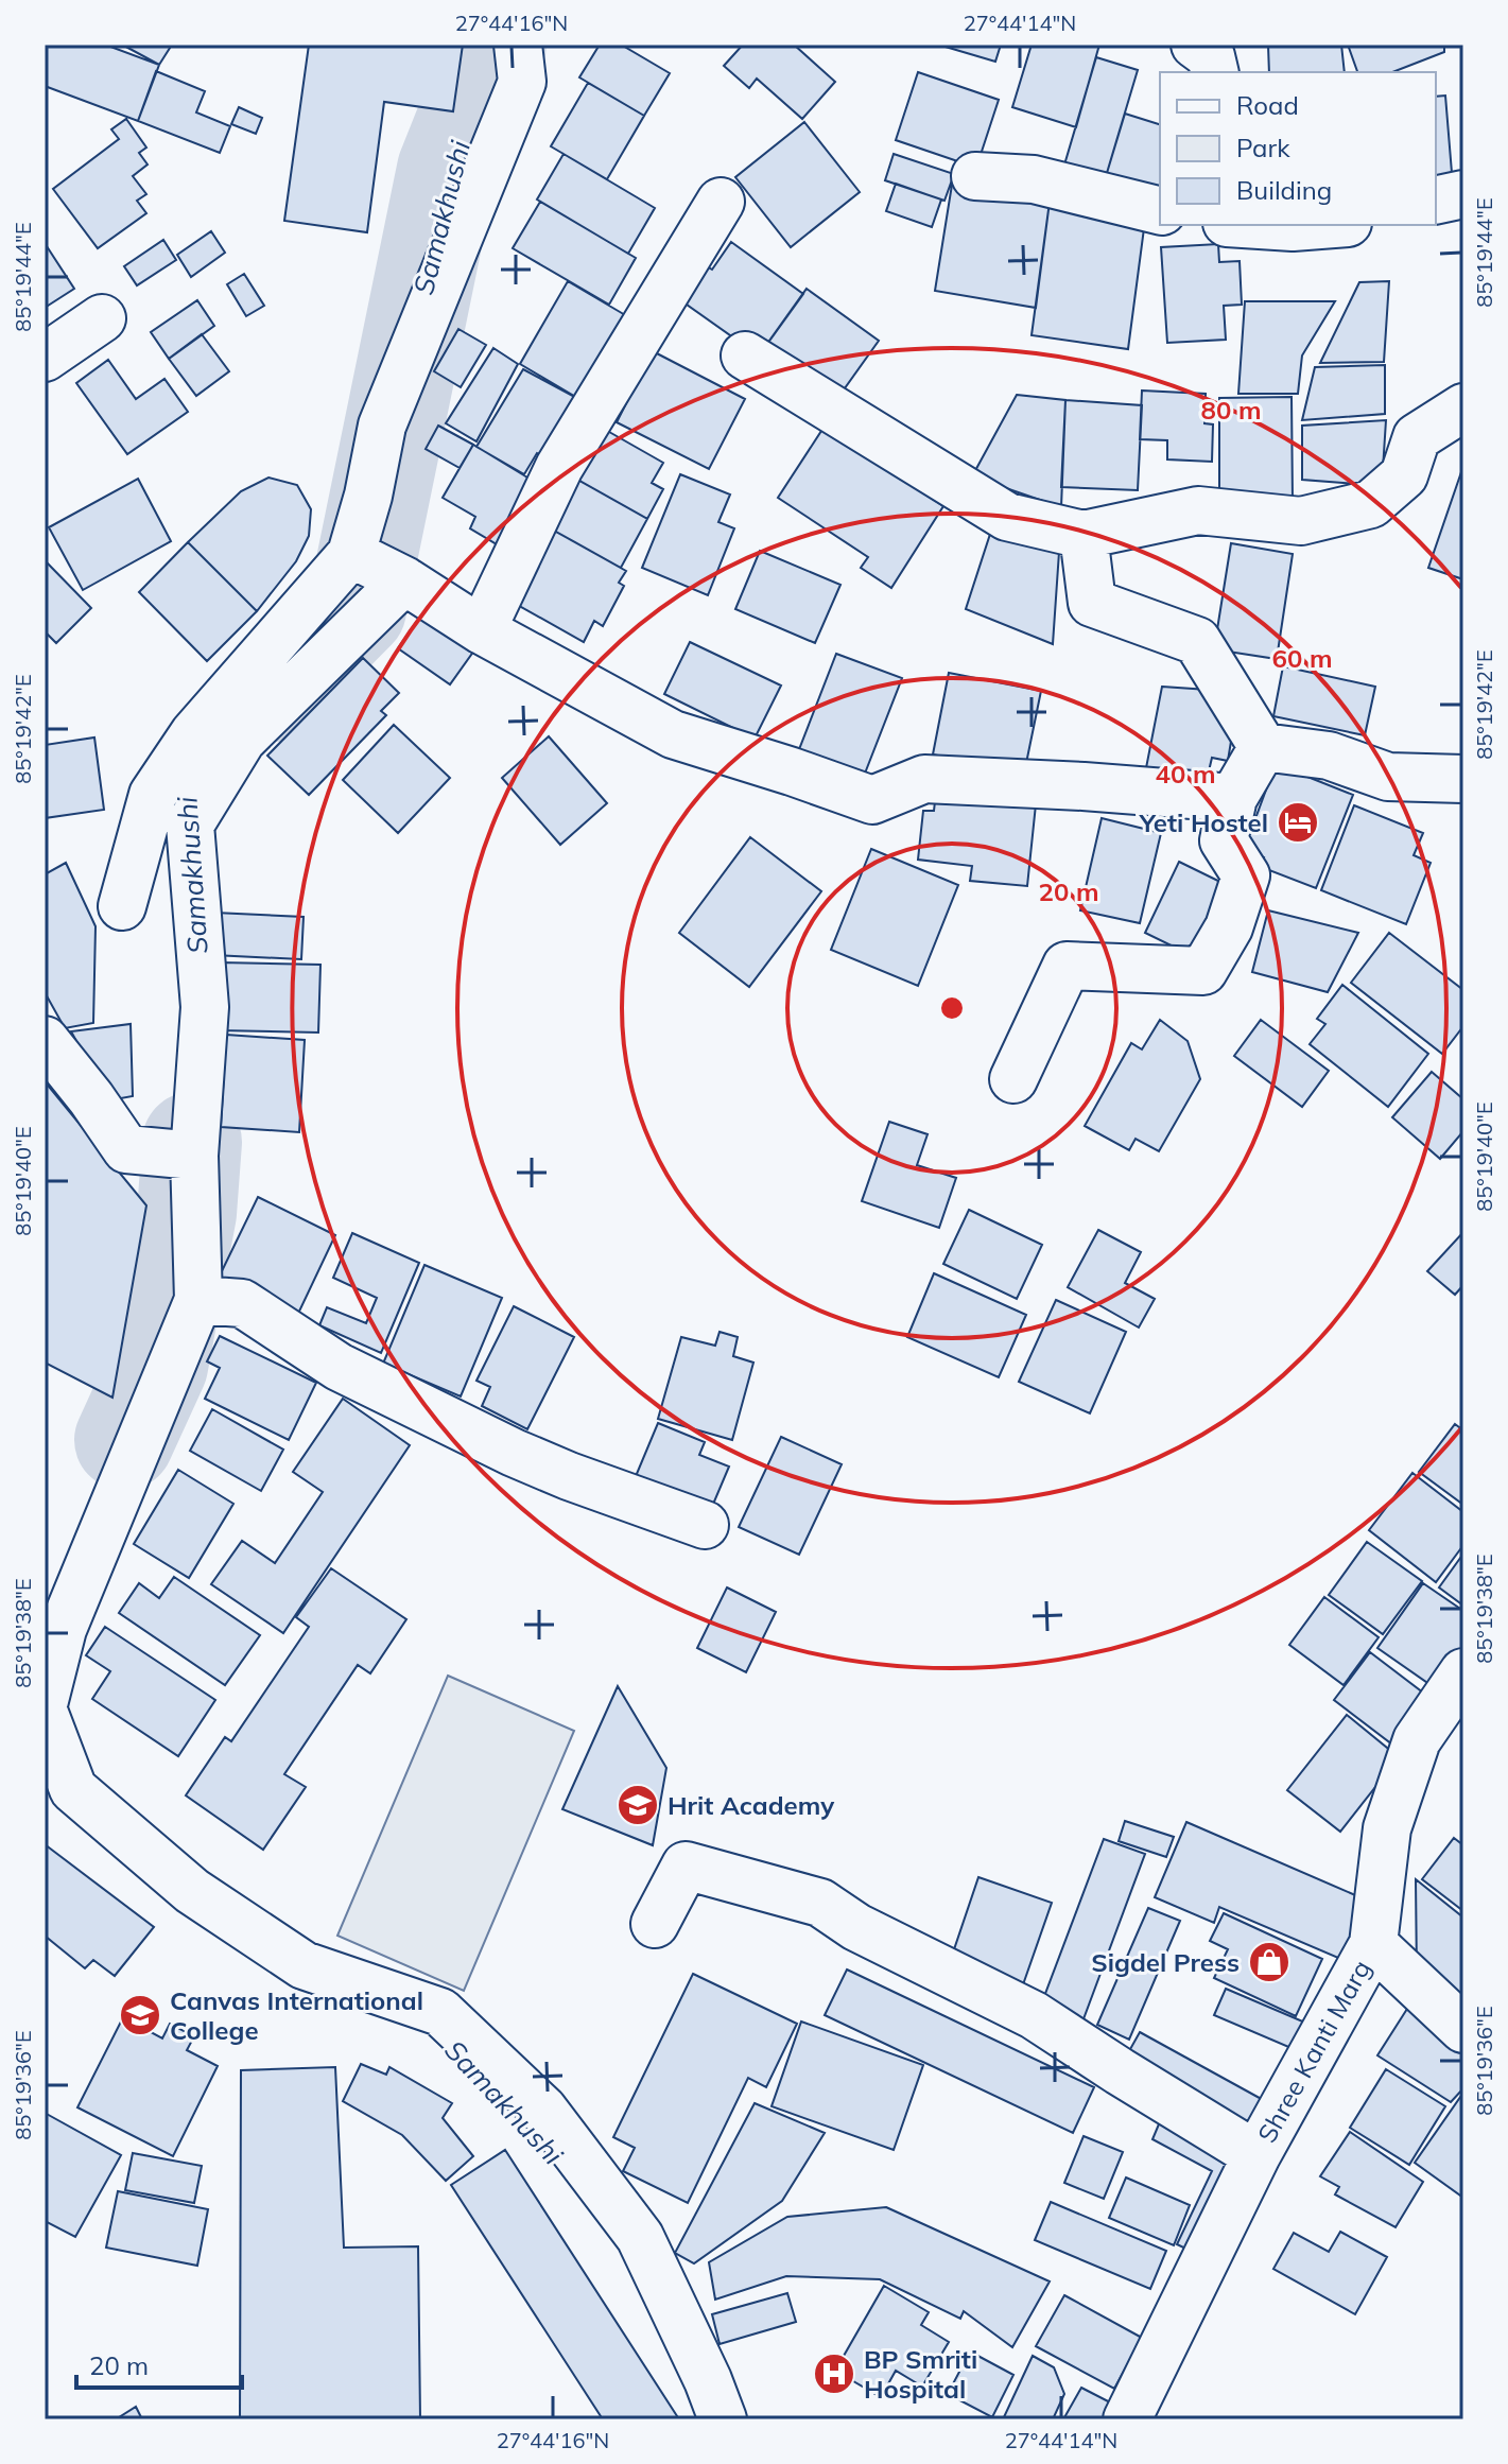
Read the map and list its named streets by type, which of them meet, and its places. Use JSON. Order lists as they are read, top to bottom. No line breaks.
{"streets":{"street":["Shree Kanti Marg"]},"water":["Samakhushi"],"places":{"hotel":["Yeti Hostel"],"school or university":["Hrit Academy","Canvas International College"],"shop":["Sigdel Press"],"hospital":["BP Smriti Hospital"]},"legend":["Road","Park","Building"],"scale_bar":"20 m","coordinates":["27°44'16\"N","27°44'14\"N","85°19'44\"E","85°19'42\"E","85°19'40\"E","85°19'38\"E","85°19'36\"E"],"rings":["80 m","60 m","40 m","20 m"]}
